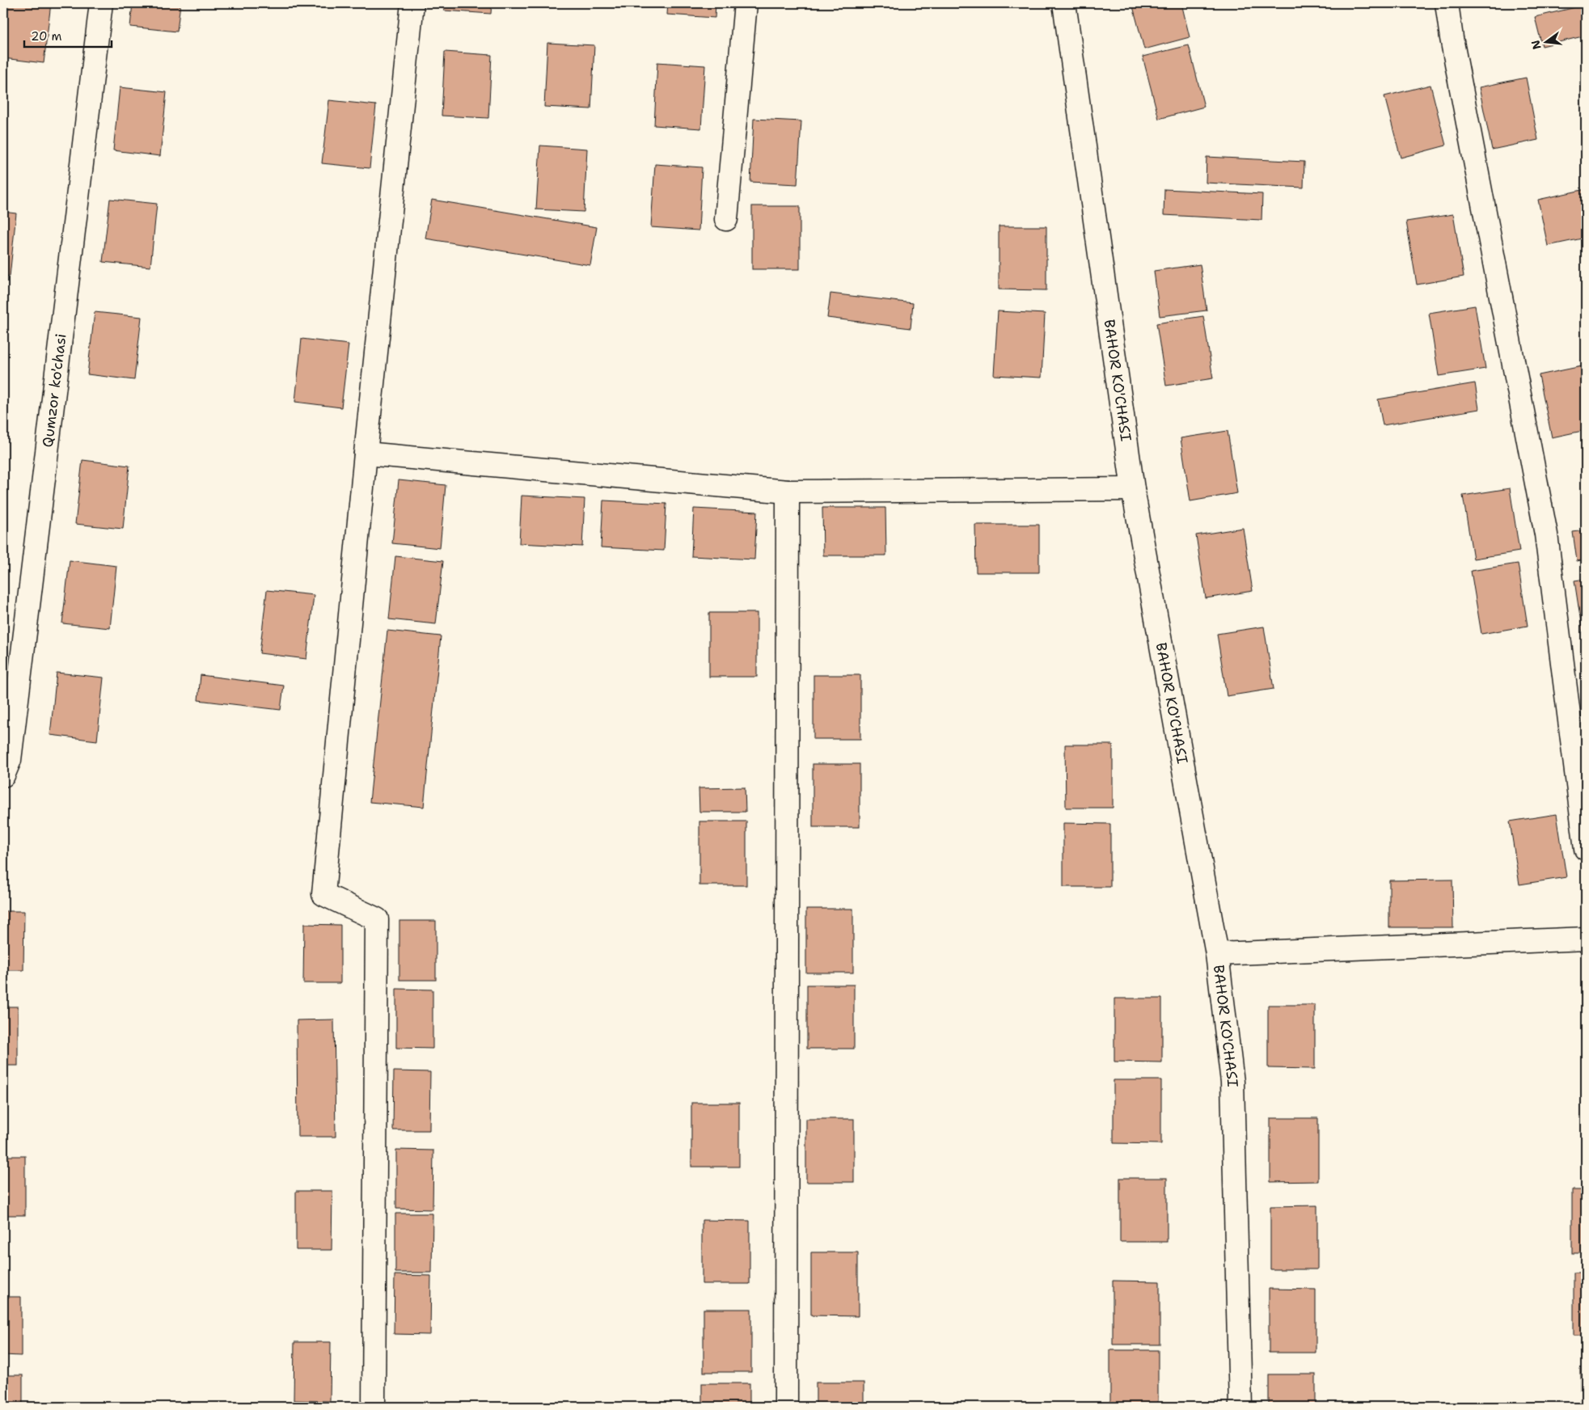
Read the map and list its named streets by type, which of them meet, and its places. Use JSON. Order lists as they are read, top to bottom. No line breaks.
{"streets":{"street":["BAHOR KO'CHASI","Qumzor ko'chasi"]},"scale_bar":"20 m","north":"left"}
